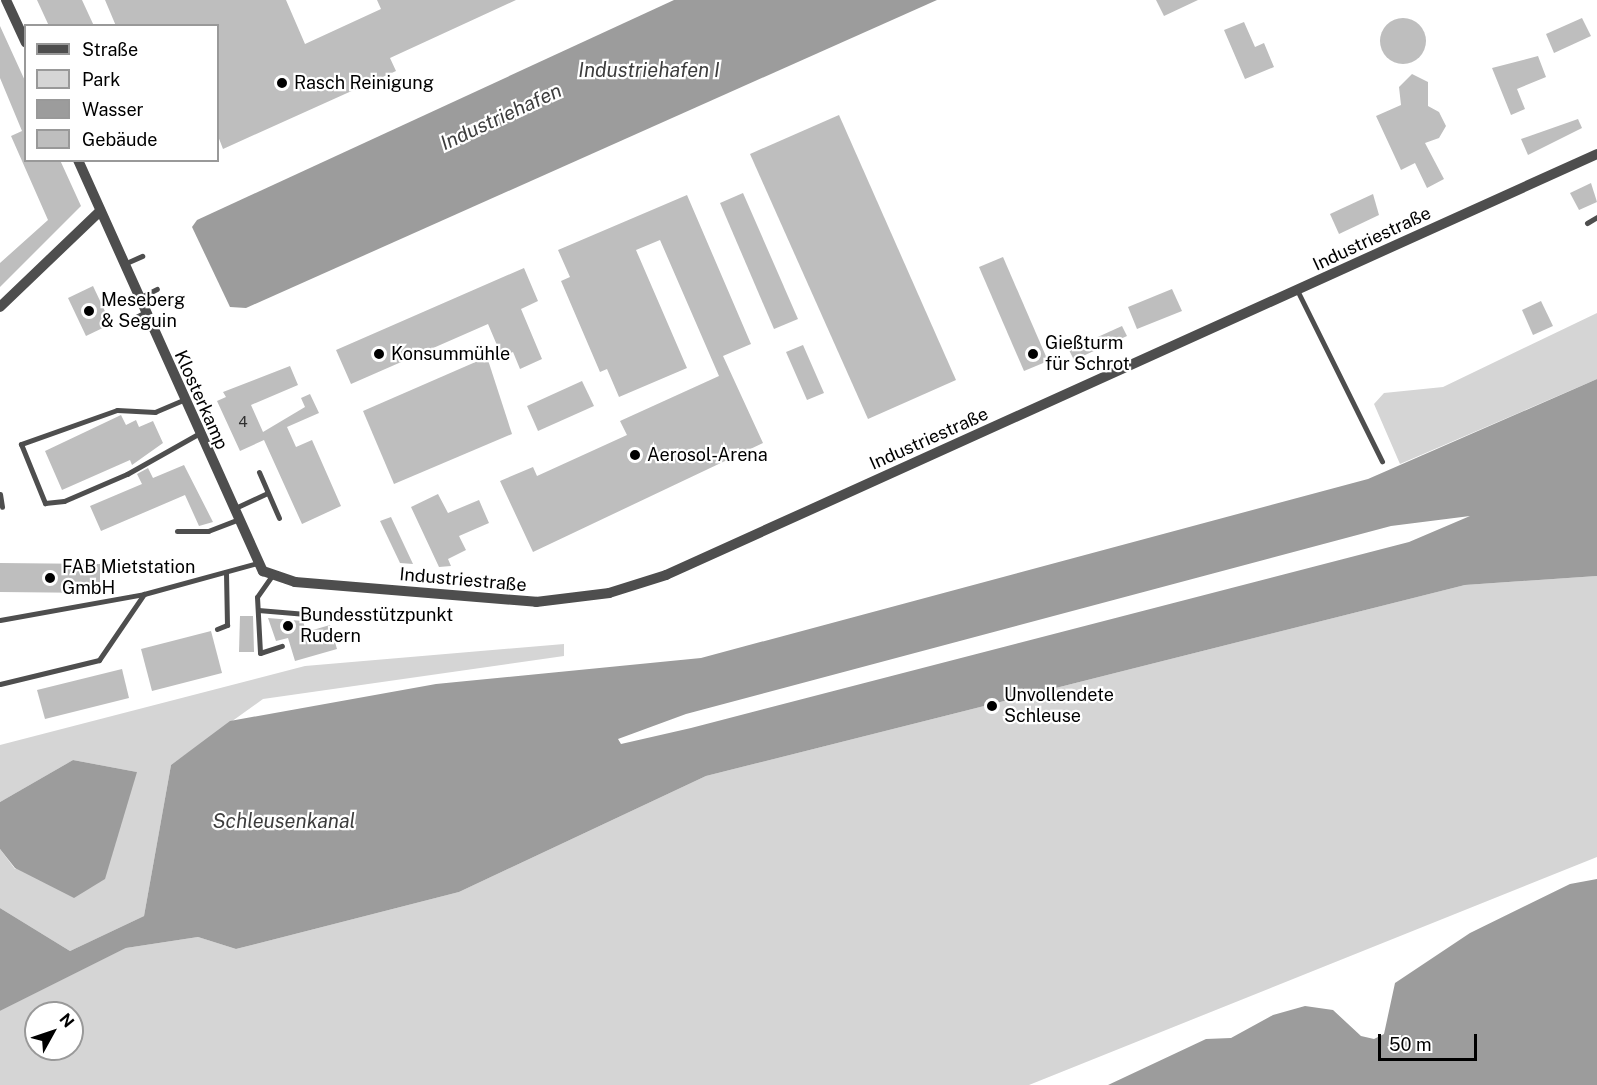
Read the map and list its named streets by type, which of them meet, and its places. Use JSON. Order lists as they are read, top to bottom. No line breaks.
{"streets":{"street":["Industriestraße","Klosterkamp"]},"water":["Industriehafen I","Industriehafen","Schleusenkanal"],"places":["Rasch Reinigung","Meseberg & Seguin","Konsummühle","Gießturm für Schrot","Aerosol-Arena","FAB Mietstation GmbH","Bundesstützpunkt Rudern","Unvollendete Schleuse"],"house_numbers":["4"],"legend":["Straße","Park","Wasser","Gebäude"],"scale_bar":"50 m","north":"top right"}
